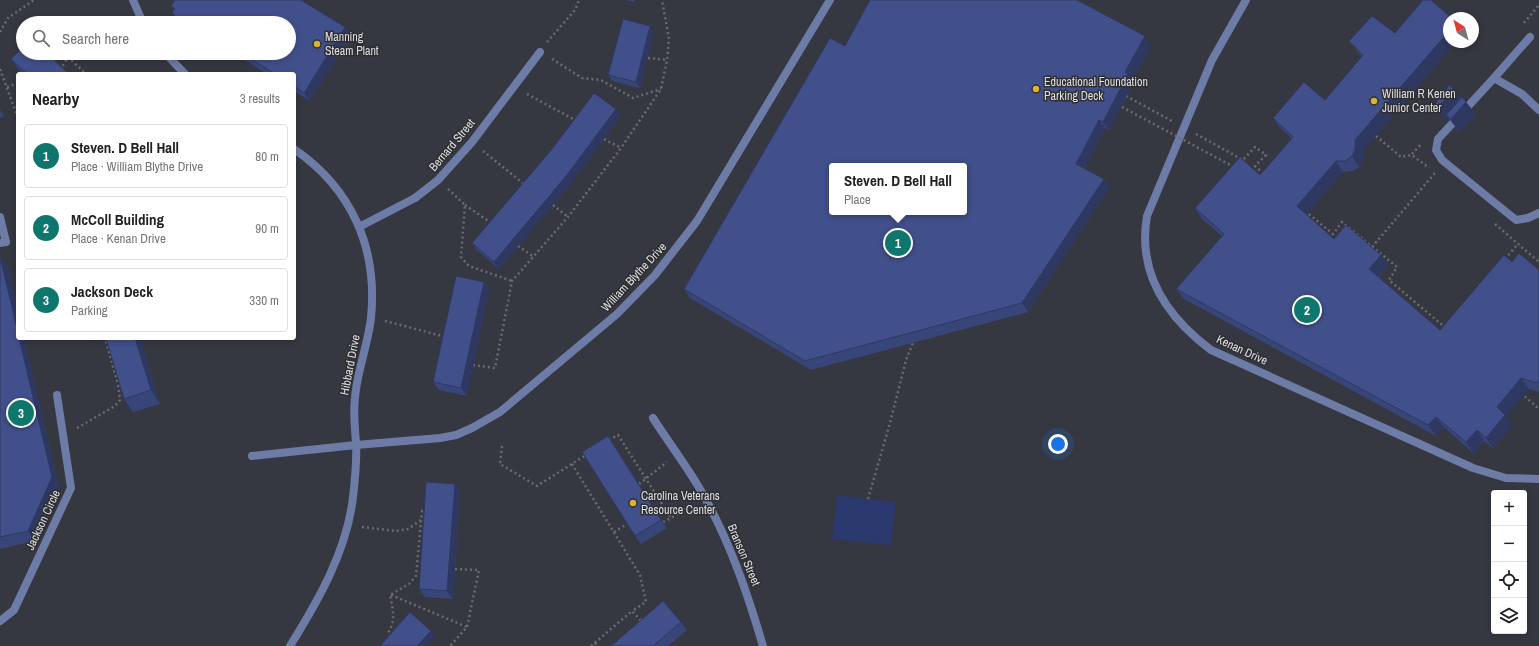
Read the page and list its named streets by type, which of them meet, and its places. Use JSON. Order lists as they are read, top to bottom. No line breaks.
{"streets":{"street":["Bernard Street","William Blythe Drive","Kenan Drive","Hibbard Drive","Jackson Circle","Branson Street"]},"crossings":[["Bernard Street","Hibbard Drive"],["William Blythe Drive","Hibbard Drive"]],"places":["Manning Steam Plant","Educational Foundation Parking Deck","William R Kenen Junior Center","Carolina Veterans Resource Center"],"north":"top left","page":{"search":"Search here","heading":["Nearby","3 results"],"list":[{"mark":"1","name":"Steven. D Bell Hall","note":"Place · William Blythe Drive","value":"80 m"},{"mark":"2","name":"McColl Building","note":"Place · Kenan Drive","value":"90 m"},{"mark":"3","name":"Jackson Deck","note":"Parking","value":"330 m"}],"popup":["Steven. D Bell Hall","Place"],"pins":["1","2","3"],"map_buttons":["+","−"]}}
